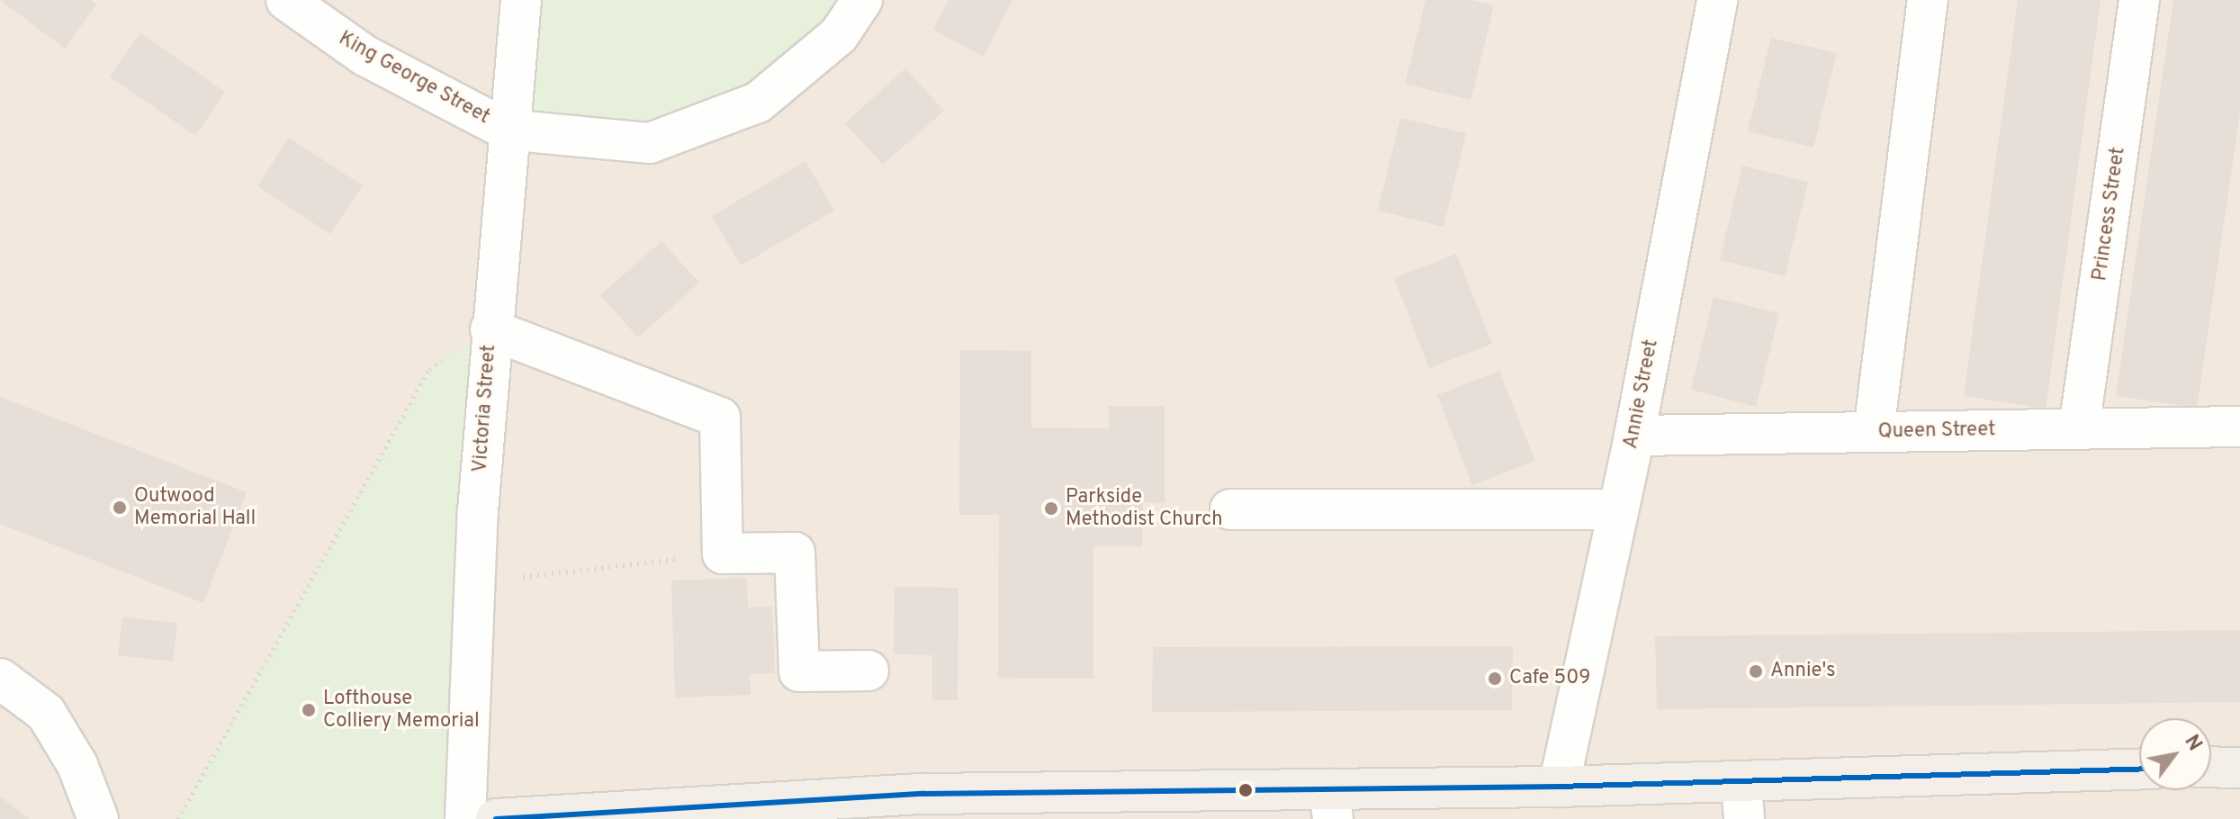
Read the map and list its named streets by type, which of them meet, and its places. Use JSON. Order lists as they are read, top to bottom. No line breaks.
{"streets":{"street":["King George Street","Princess Street","Annie Street","Victoria Street","Queen Street"]},"crossings":[["King George Street","Victoria Street"],["Princess Street","Queen Street"],["Annie Street","Queen Street"]],"places":["Outwood Memorial Hall","Parkside Methodist Church","Annie's","Cafe 509","Lofthouse Colliery Memorial"],"north":"top right"}
